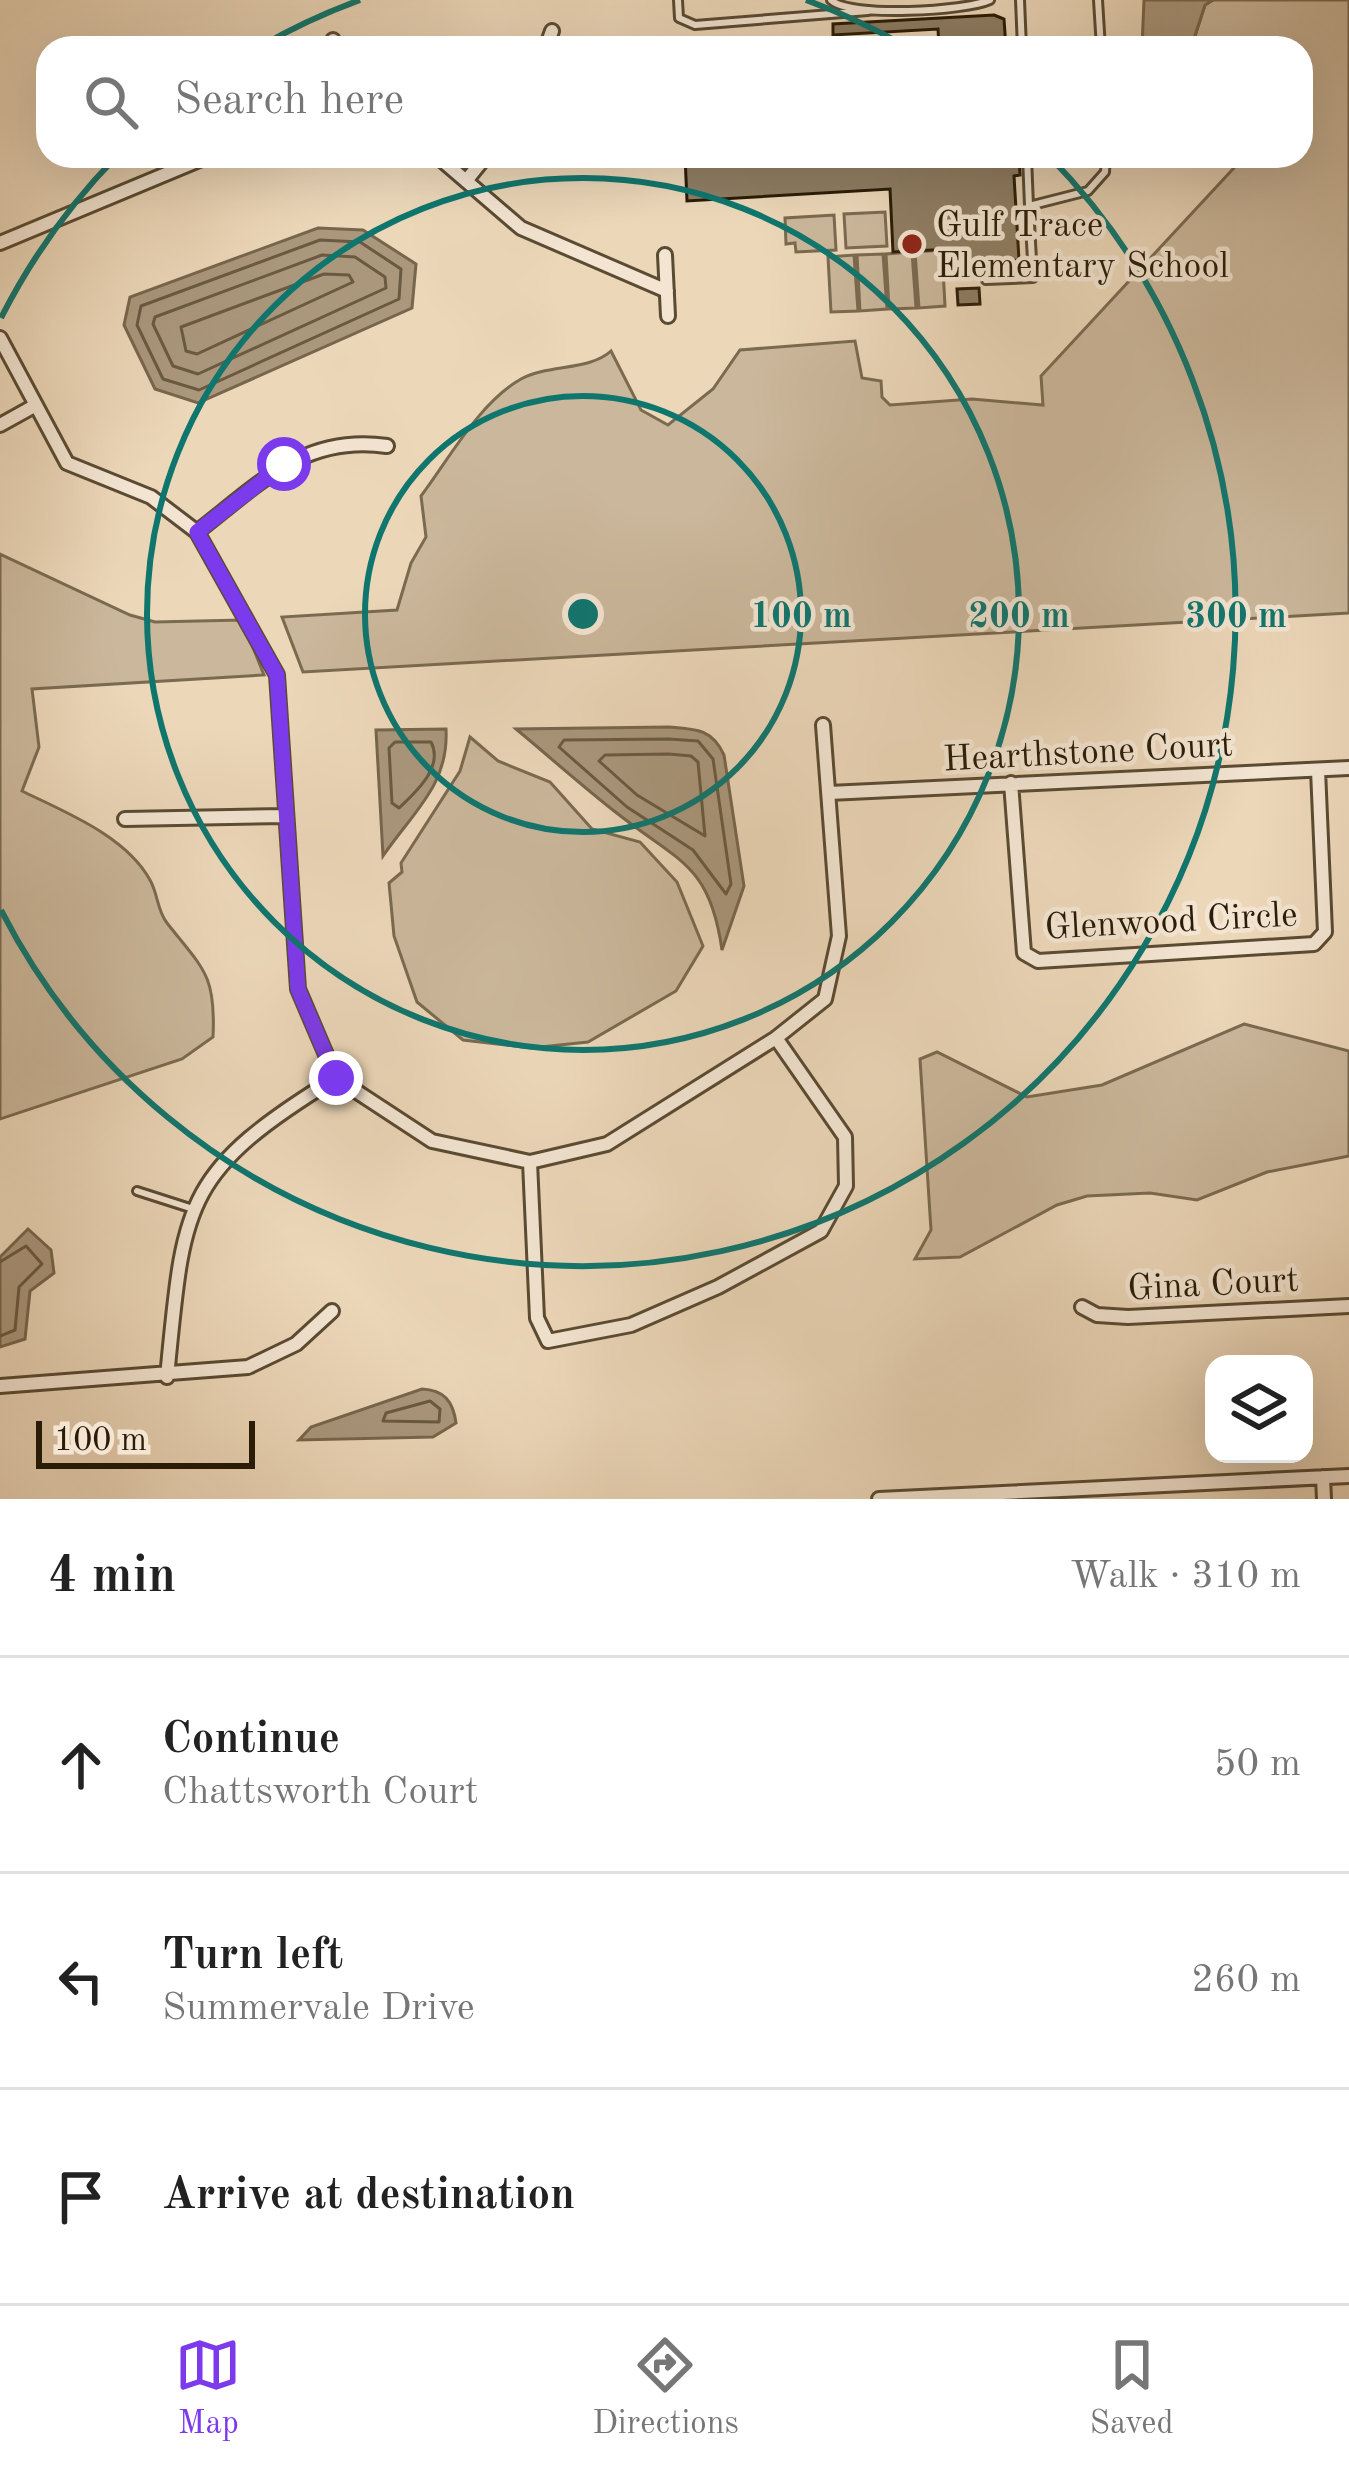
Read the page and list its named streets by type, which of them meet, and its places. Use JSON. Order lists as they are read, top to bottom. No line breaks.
{"streets":{"street":["Hearthstone Court","Glenwood Circle","Gina Court"]},"crossings":[["Hearthstone Court","Glenwood Circle"]],"places":["Gulf Trace Elementary School"],"scale_bar":"100 m","page":{"search":"Search here","scale":"100 m","heading":["4 min","Walk · 310 m"],"list":[["Continue","Chattsworth Court","50 m"],["Turn left","Summervale Drive","260 m"],"Arrive at destination"],"nav":["Map","Directions","Saved"]},"rings":["100 m","200 m","300 m"]}
